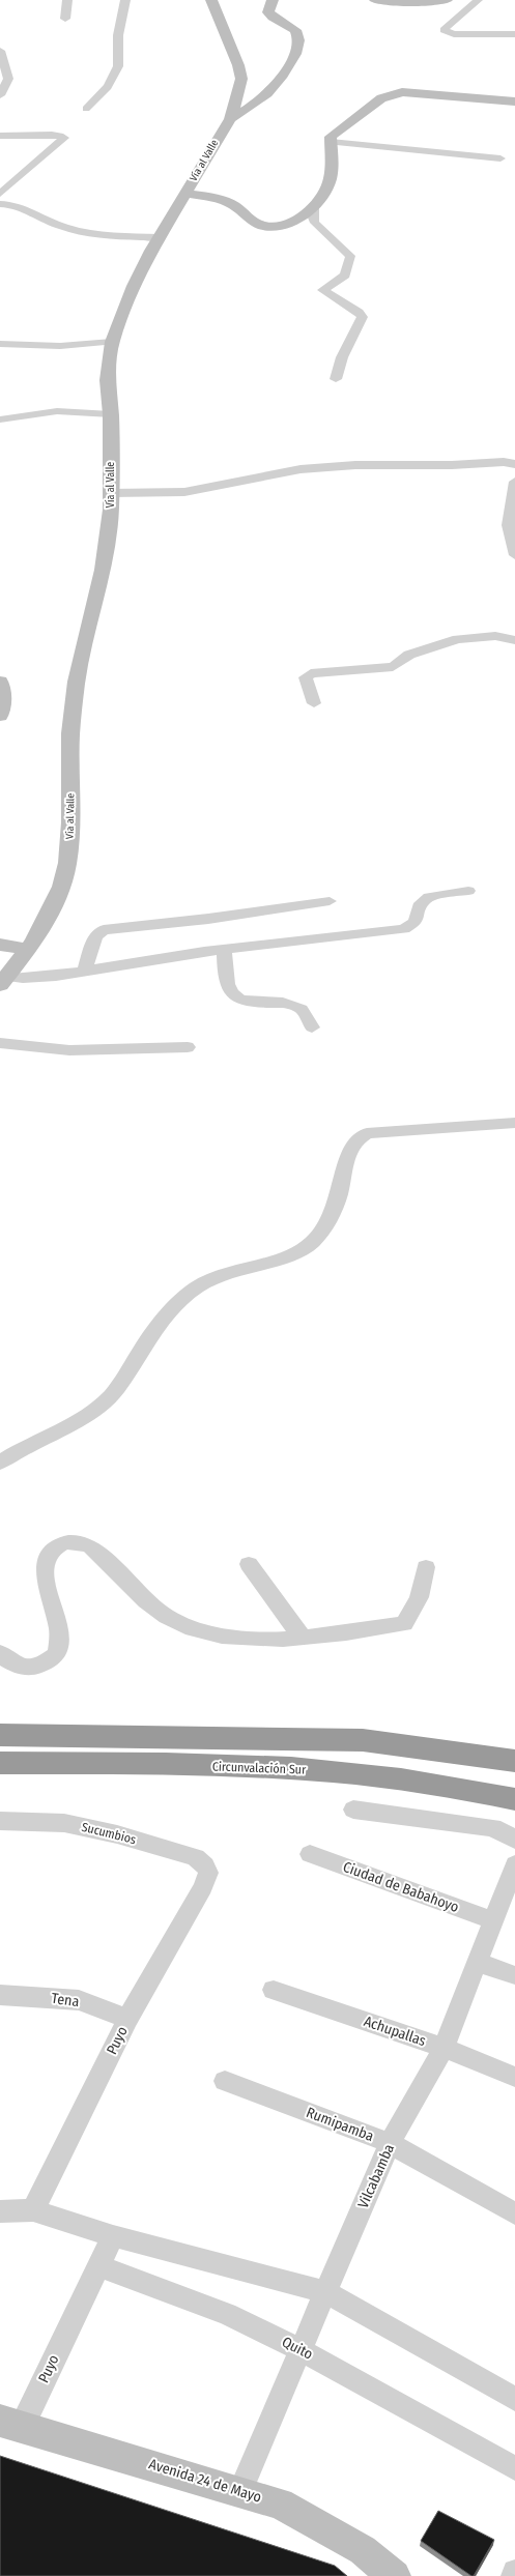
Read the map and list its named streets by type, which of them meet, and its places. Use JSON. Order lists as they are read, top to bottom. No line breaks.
{"streets":{"highway":["Circunvalación Sur"],"main road":["Vía al Valle","Avenida 24 de Mayo"],"street":["Sucumbios","Ciudad de Babahoyo","Tena","Achupallas","Puyo","Rumipamba","Vilcabamba","Quito"]},"crossings":[["Sucumbios","Puyo"],["Ciudad de Babahoyo","Vilcabamba"],["Tena","Puyo"],["Achupallas","Vilcabamba"],["Puyo","Quito"],["Puyo","Avenida 24 de Mayo"],["Rumipamba","Vilcabamba"],["Vilcabamba","Quito"],["Vilcabamba","Avenida 24 de Mayo"]]}
